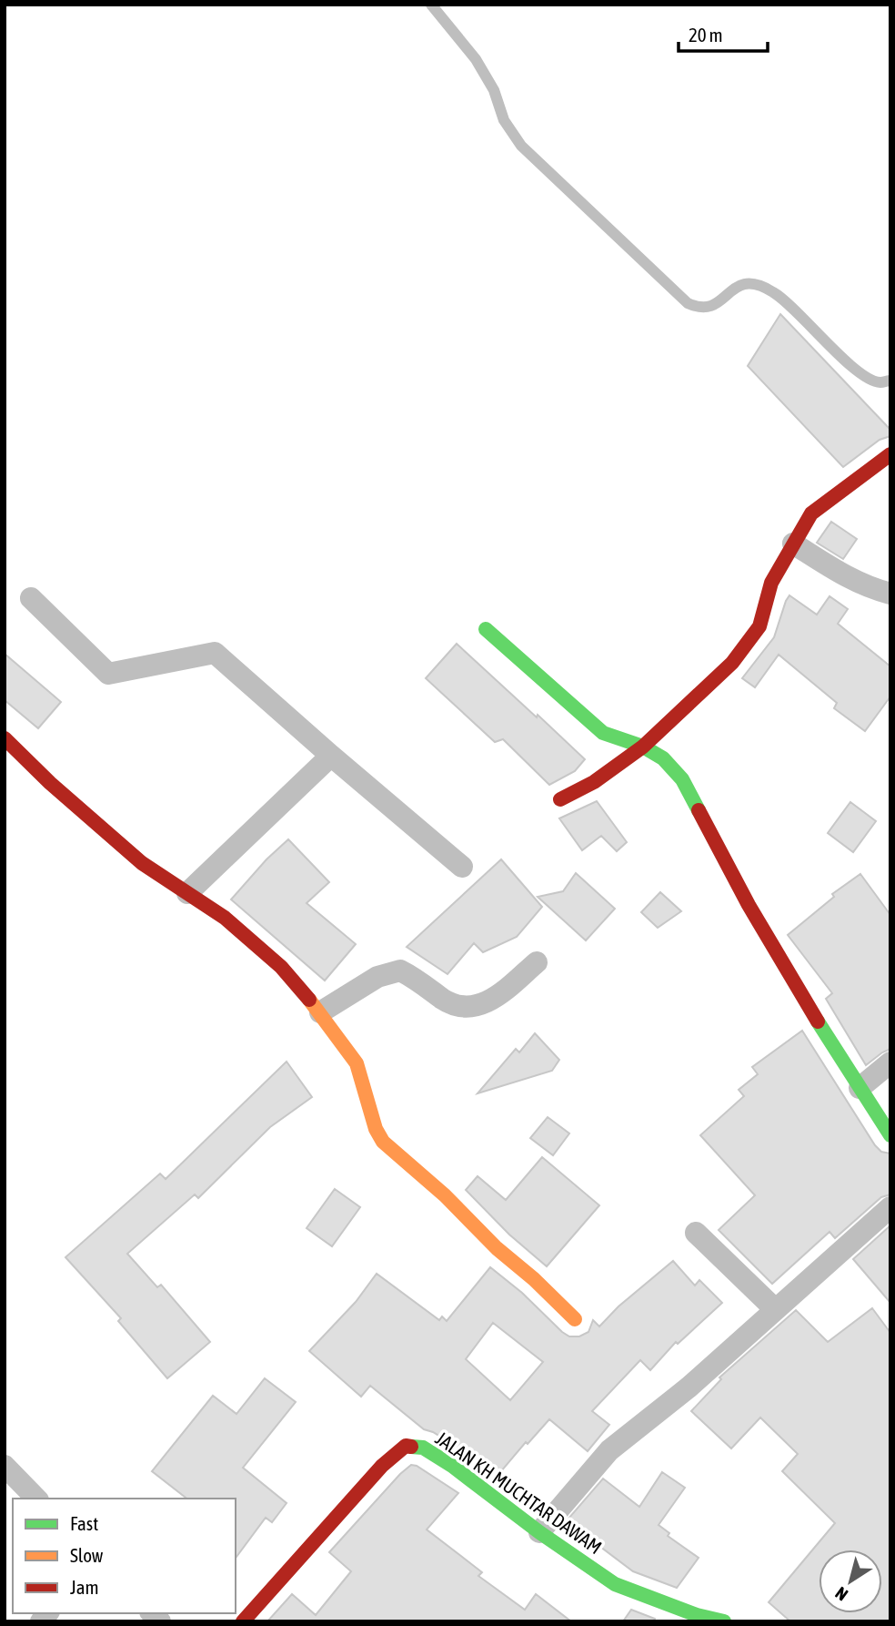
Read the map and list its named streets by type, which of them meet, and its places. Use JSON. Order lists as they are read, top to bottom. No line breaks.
{"streets":{"street":["JALAN KH MUCHTAR DAWAM"]},"legend":["Fast","Slow","Jam"],"scale_bar":"20 m","north":"bottom left"}
